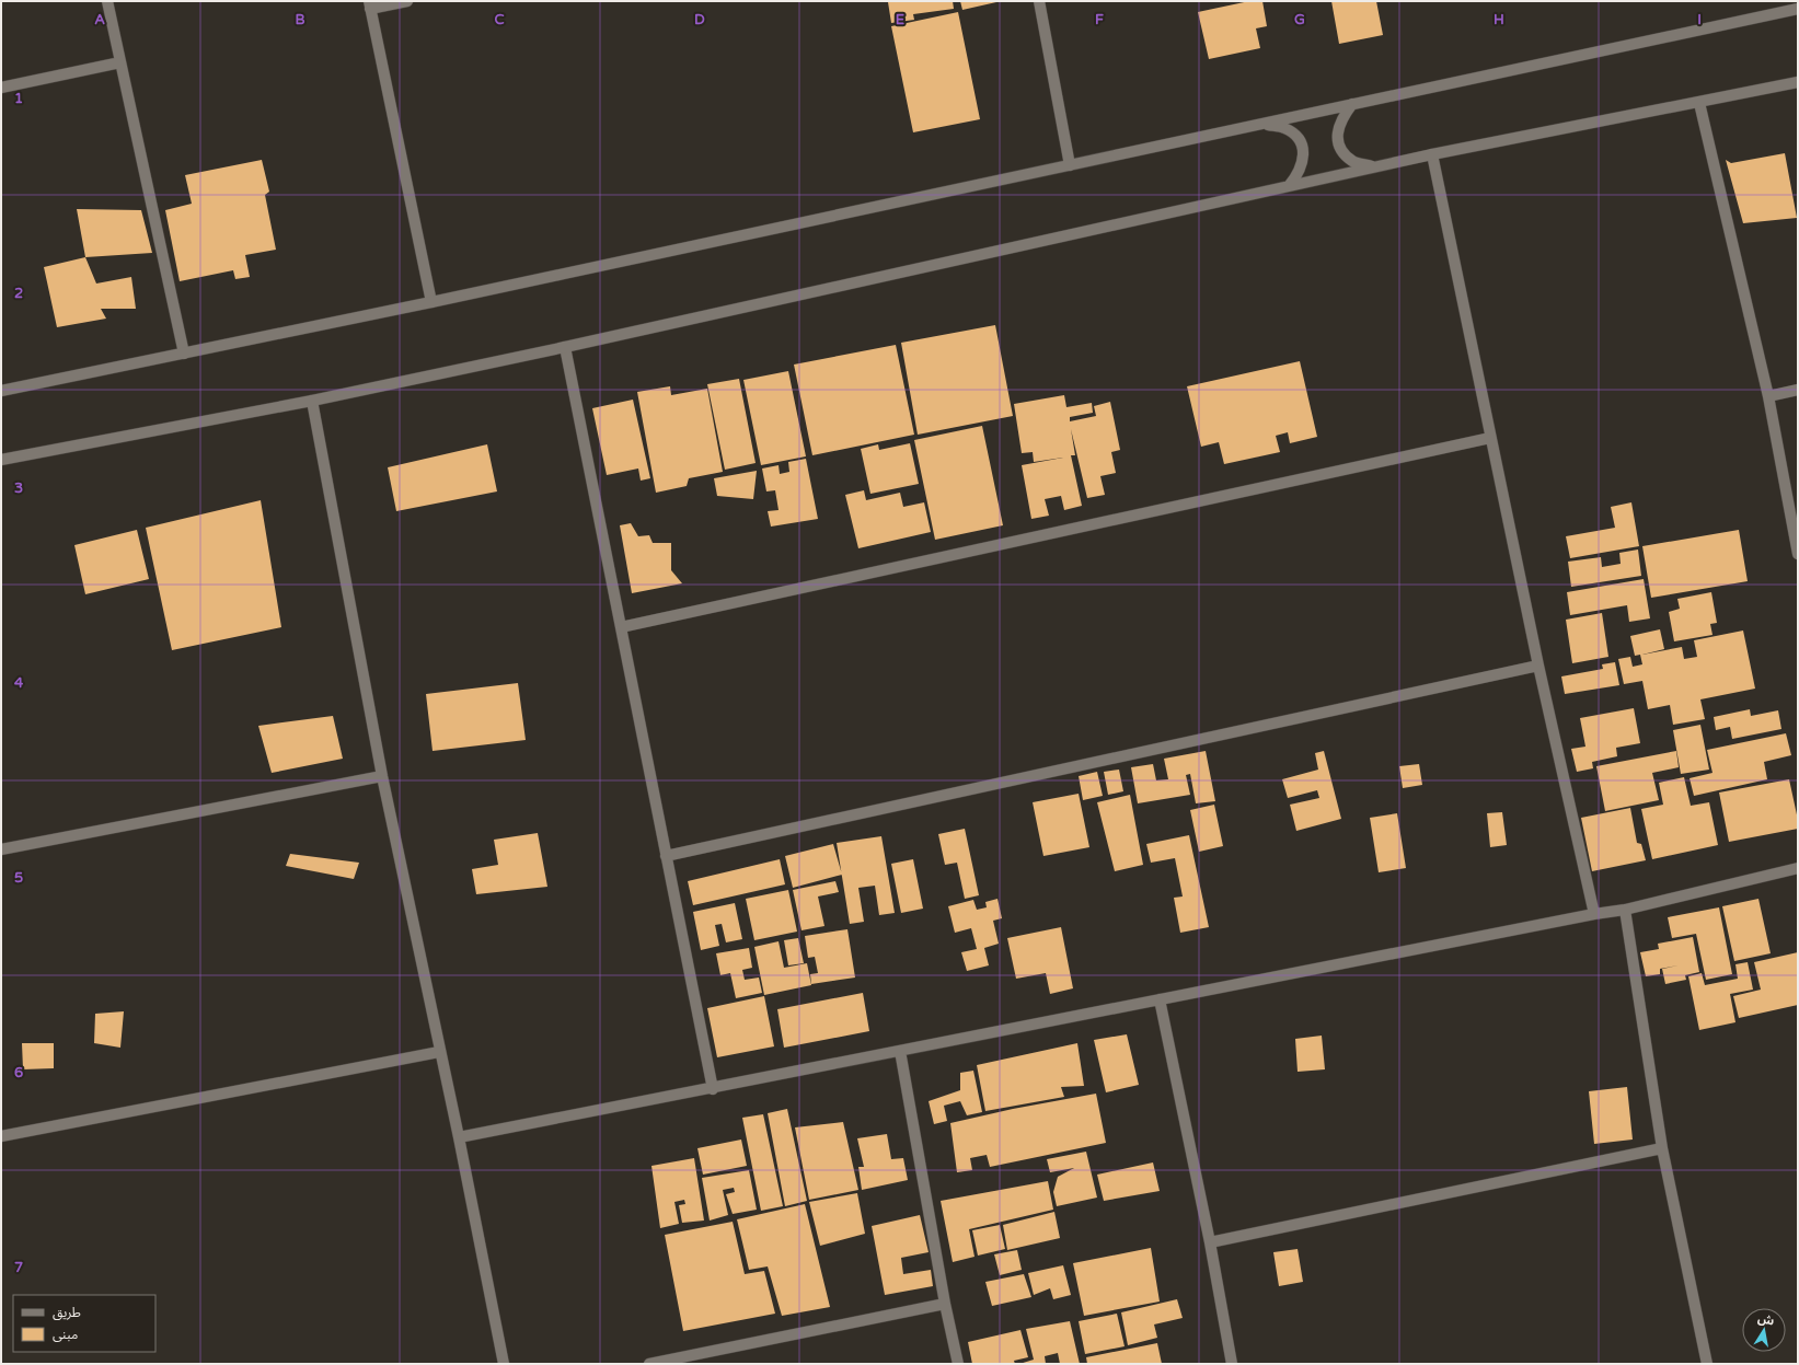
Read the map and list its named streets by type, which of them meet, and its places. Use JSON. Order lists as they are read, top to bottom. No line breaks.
{"legend":["طريق","مبنى"],"north":"top","grid":{"columns":["A","B","C","D","E","F","G","H","I"],"rows":["1","2","3","4","5","6","7"]}}
